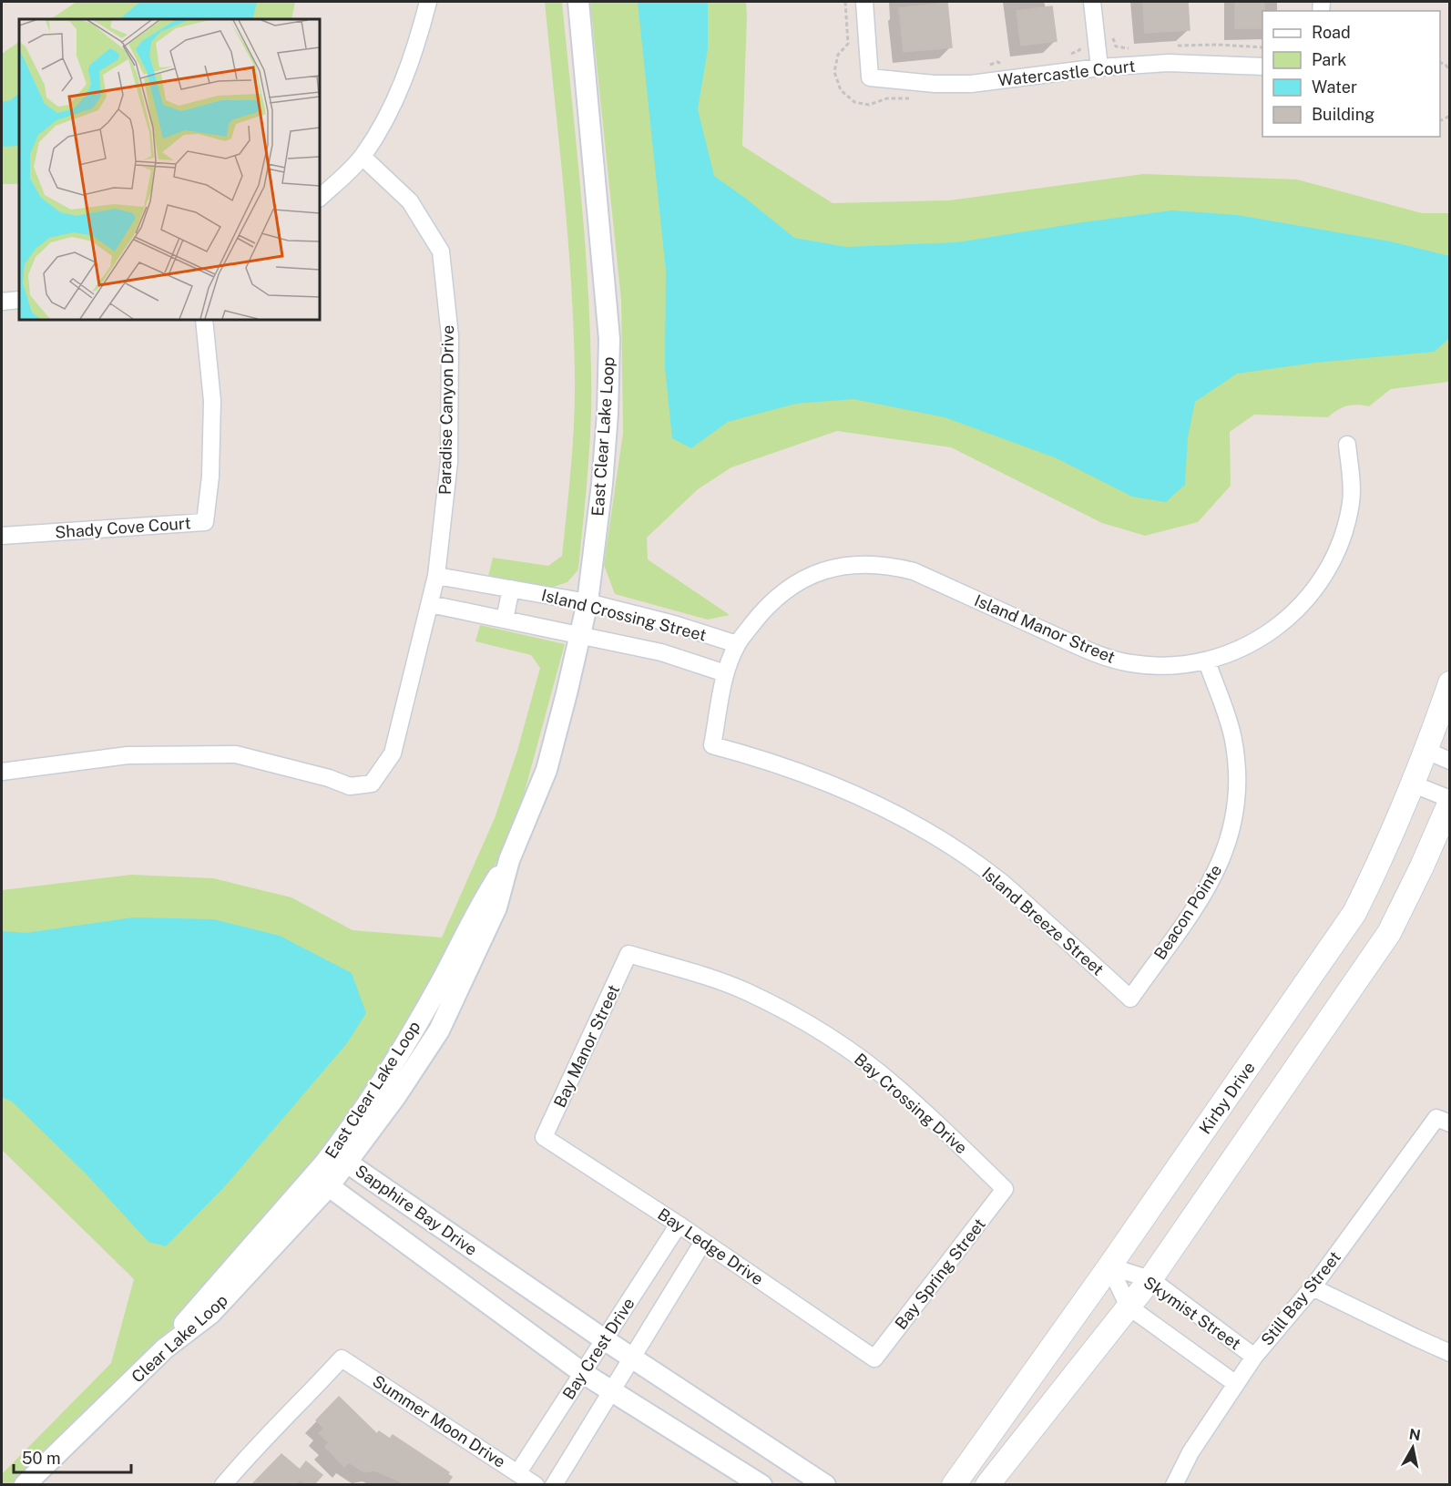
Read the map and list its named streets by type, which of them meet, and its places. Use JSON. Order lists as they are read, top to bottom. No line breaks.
{"streets":{"main road":["Kirby Drive"],"street":["Watercastle Court","Paradise Canyon Drive","East Clear Lake Loop","Shady Cove Court","Island Crossing Street","Island Manor Street","Beacon Pointe","Island Breeze Street","Bay Manor Street","Bay Crossing Drive","Sapphire Bay Drive","Bay Ledge Drive","Bay Spring Street","Still Bay Street","Skymist Street","Clear Lake Loop","Bay Crest Drive","Summer Moon Drive"]},"crossings":[["Paradise Canyon Drive","Island Crossing Street"],["East Clear Lake Loop","Island Crossing Street"],["East Clear Lake Loop","Sapphire Bay Drive"],["East Clear Lake Loop","Clear Lake Loop"],["Island Crossing Street","Island Manor Street"],["Island Manor Street","Beacon Pointe"],["Island Manor Street","Island Breeze Street"],["Beacon Pointe","Island Breeze Street"],["Bay Manor Street","Bay Crossing Drive"],["Bay Manor Street","Bay Ledge Drive"],["Kirby Drive","Skymist Street"],["Bay Crossing Drive","Bay Spring Street"],["Sapphire Bay Drive","Clear Lake Loop"],["Sapphire Bay Drive","Bay Crest Drive"],["Bay Ledge Drive","Bay Spring Street"],["Bay Ledge Drive","Bay Crest Drive"],["Still Bay Street","Skymist Street"],["Bay Crest Drive","Summer Moon Drive"]],"legend":["Road","Park","Water","Building"],"scale_bar":"50 m","north":"top"}
